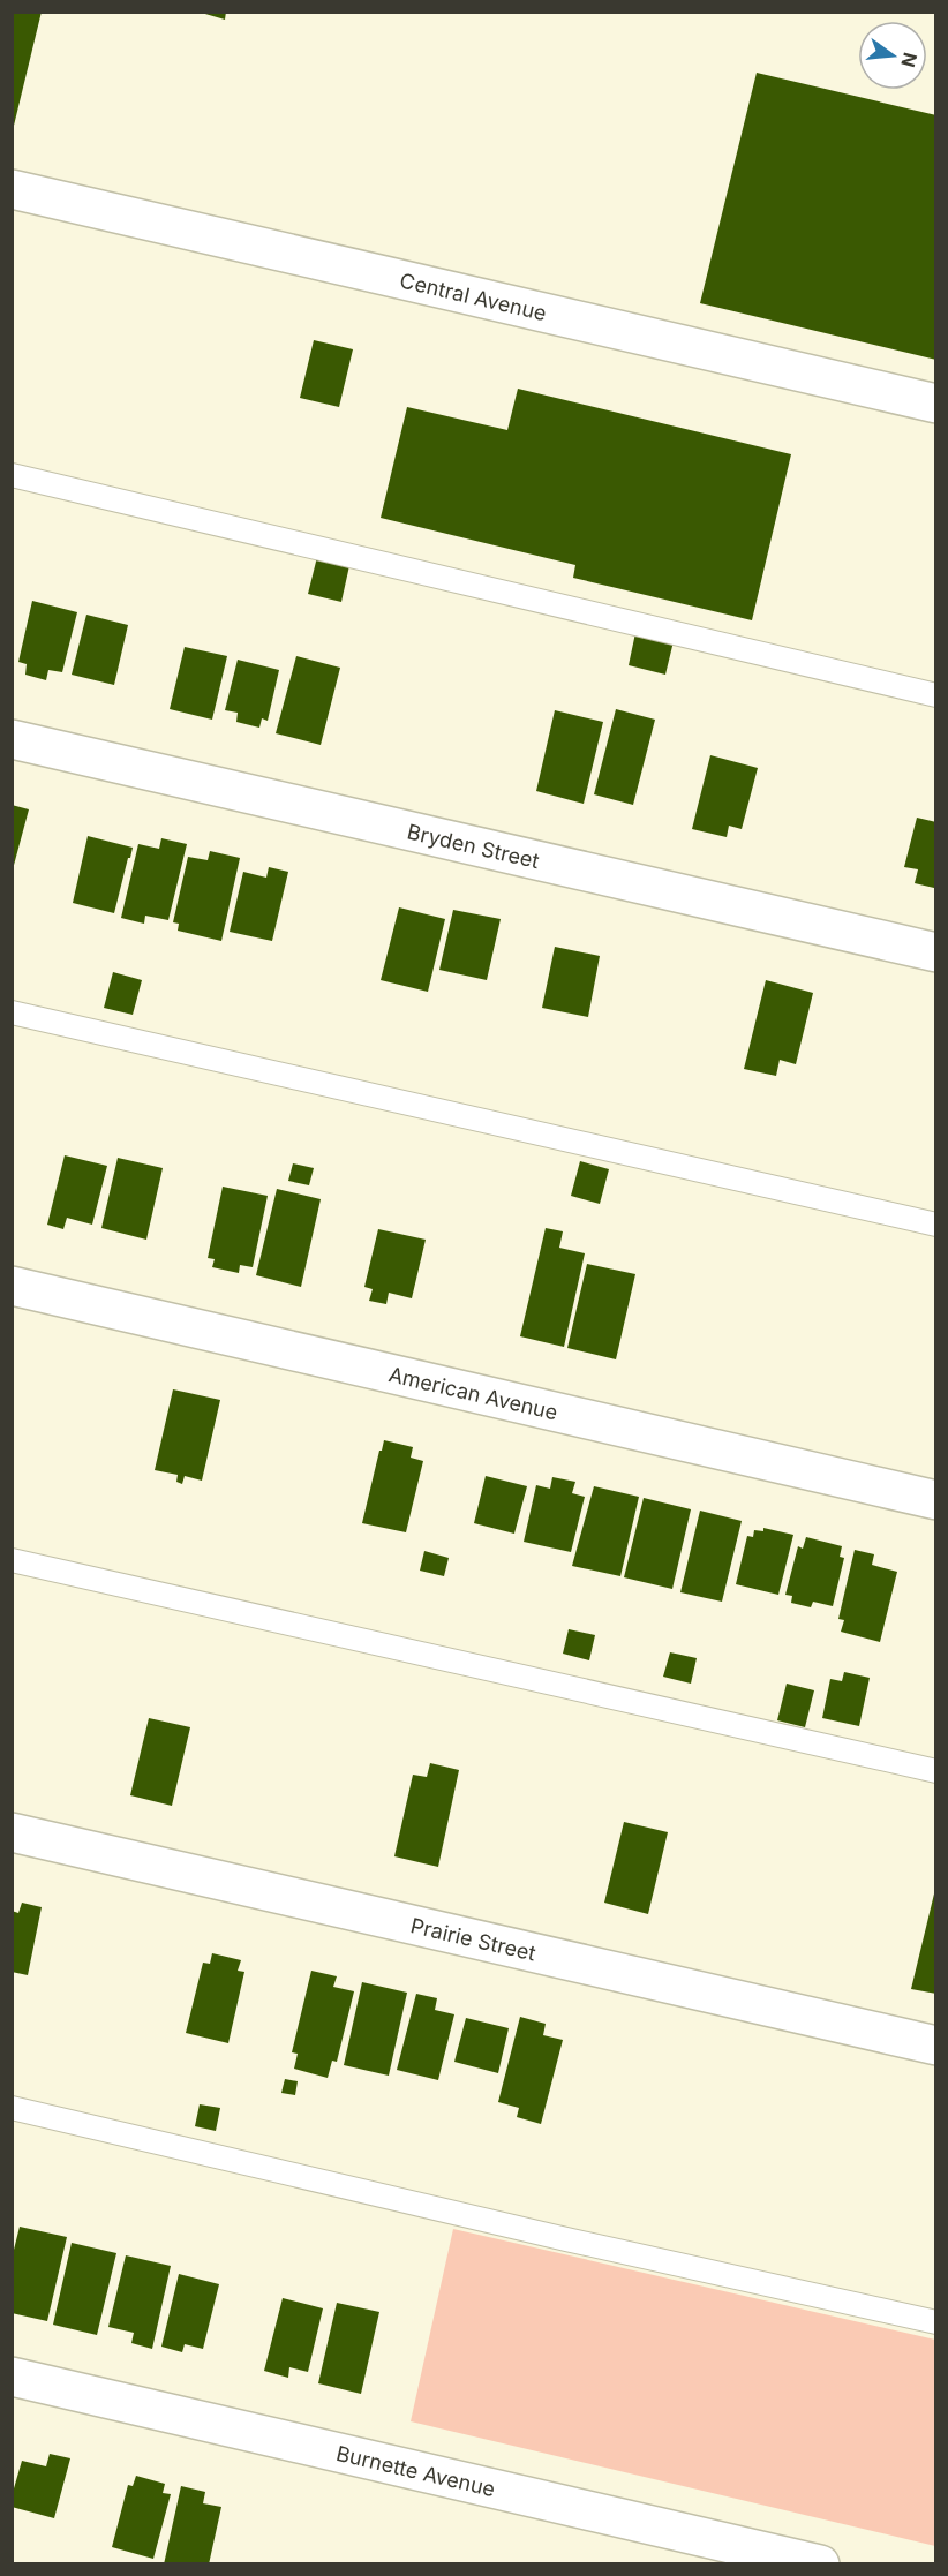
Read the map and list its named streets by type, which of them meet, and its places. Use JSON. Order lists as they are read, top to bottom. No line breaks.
{"streets":{"street":["Central Avenue","Bryden Street","American Avenue","Prairie Street","Burnette Avenue"]},"north":"right"}
